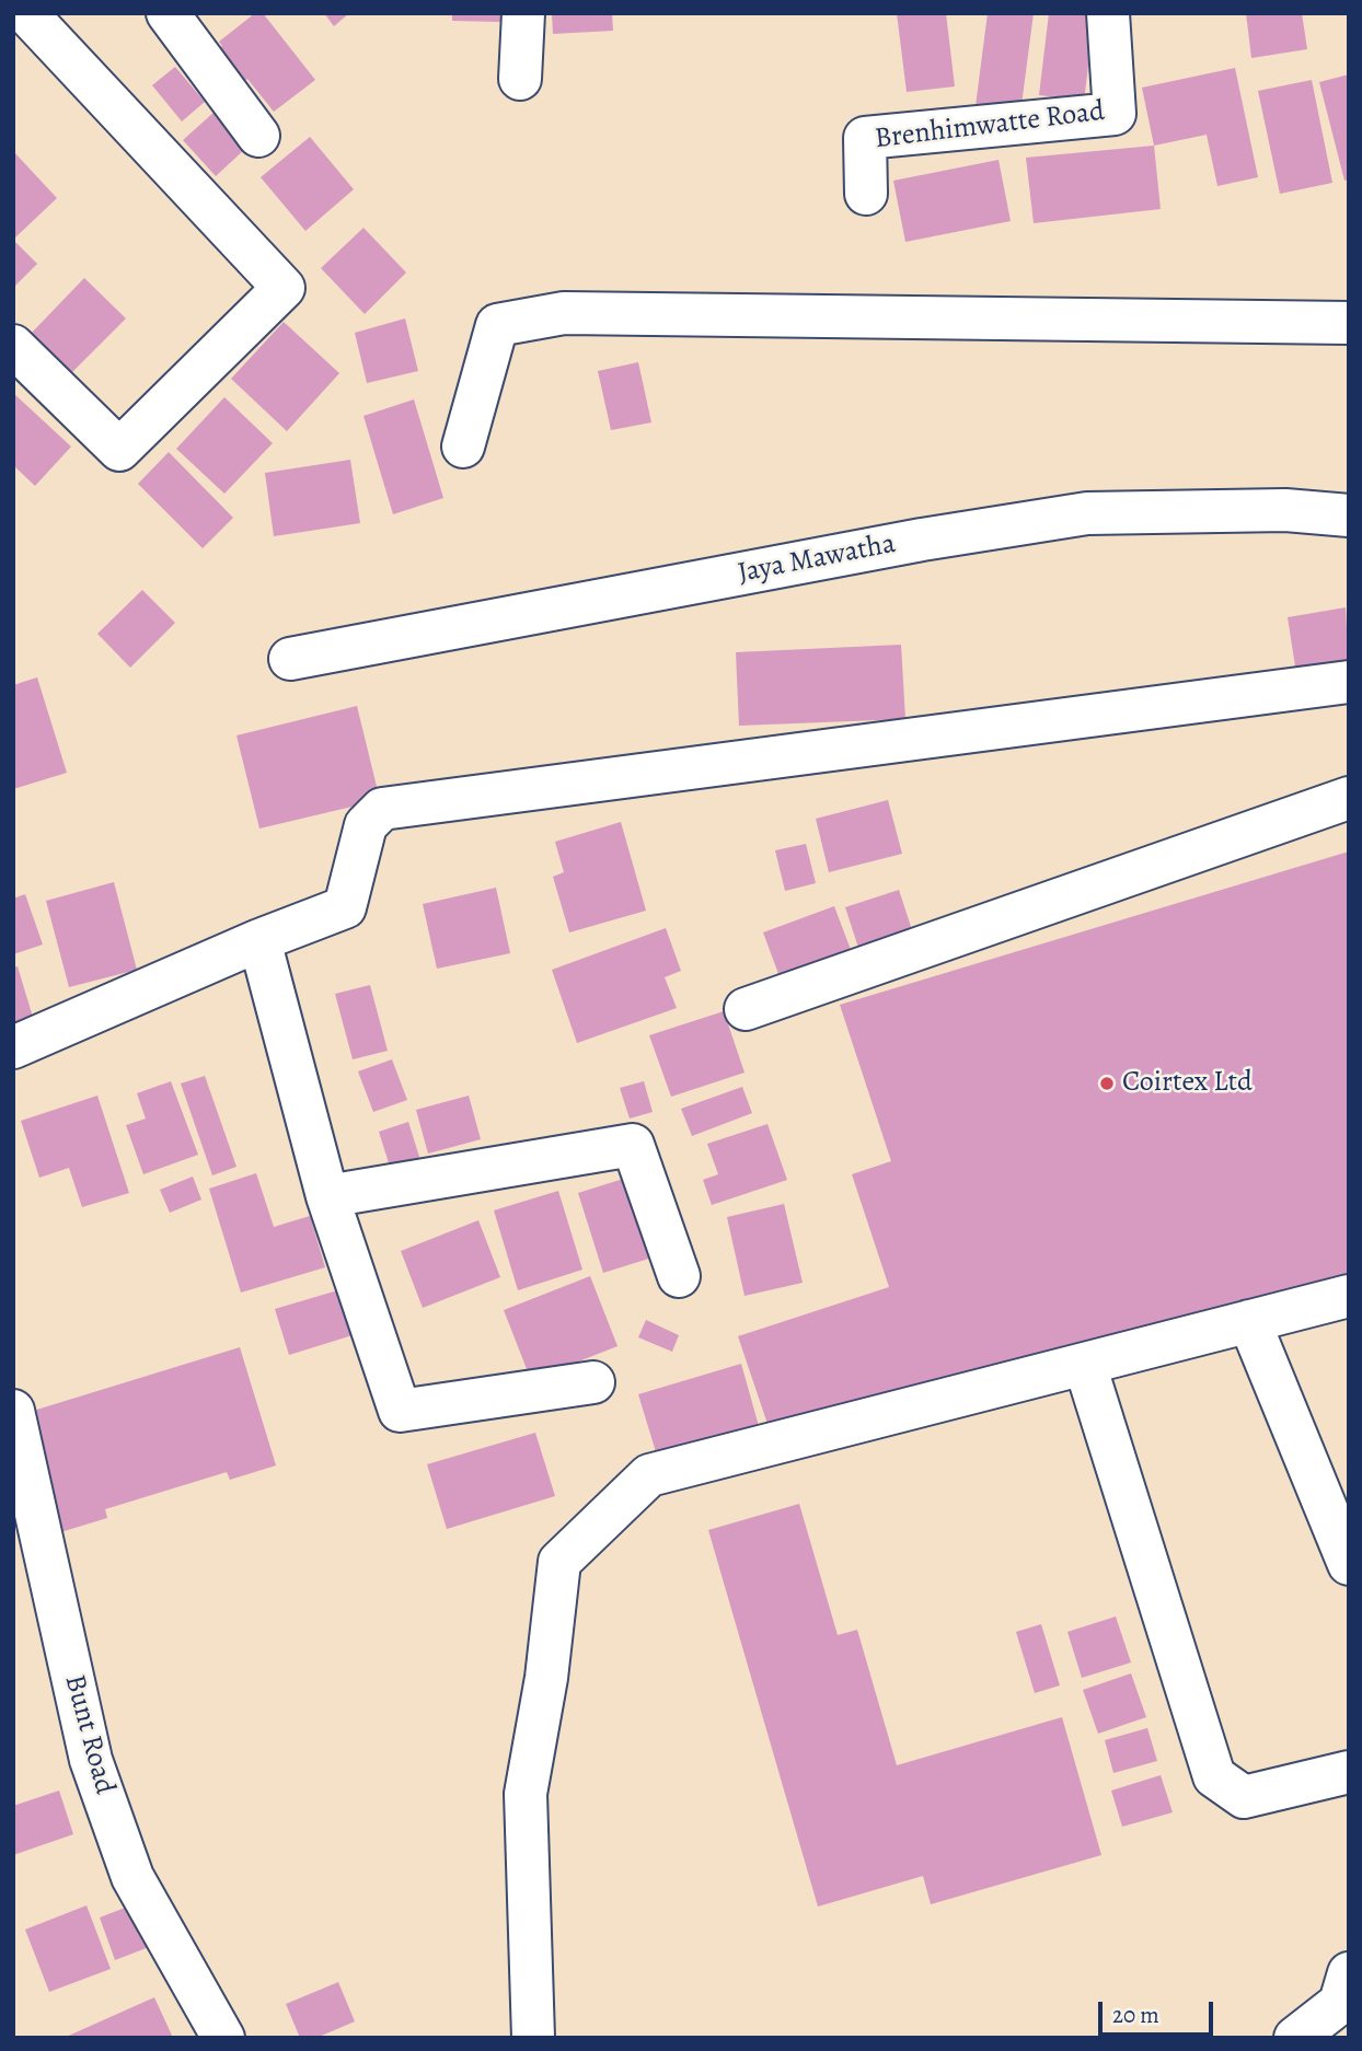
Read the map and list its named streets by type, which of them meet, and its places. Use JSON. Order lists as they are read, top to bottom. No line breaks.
{"streets":{"street":["Brenhimwatte Road","Jaya Mawatha","Bunt Road"]},"places":["Coirtex Ltd"],"scale_bar":"20 m"}
